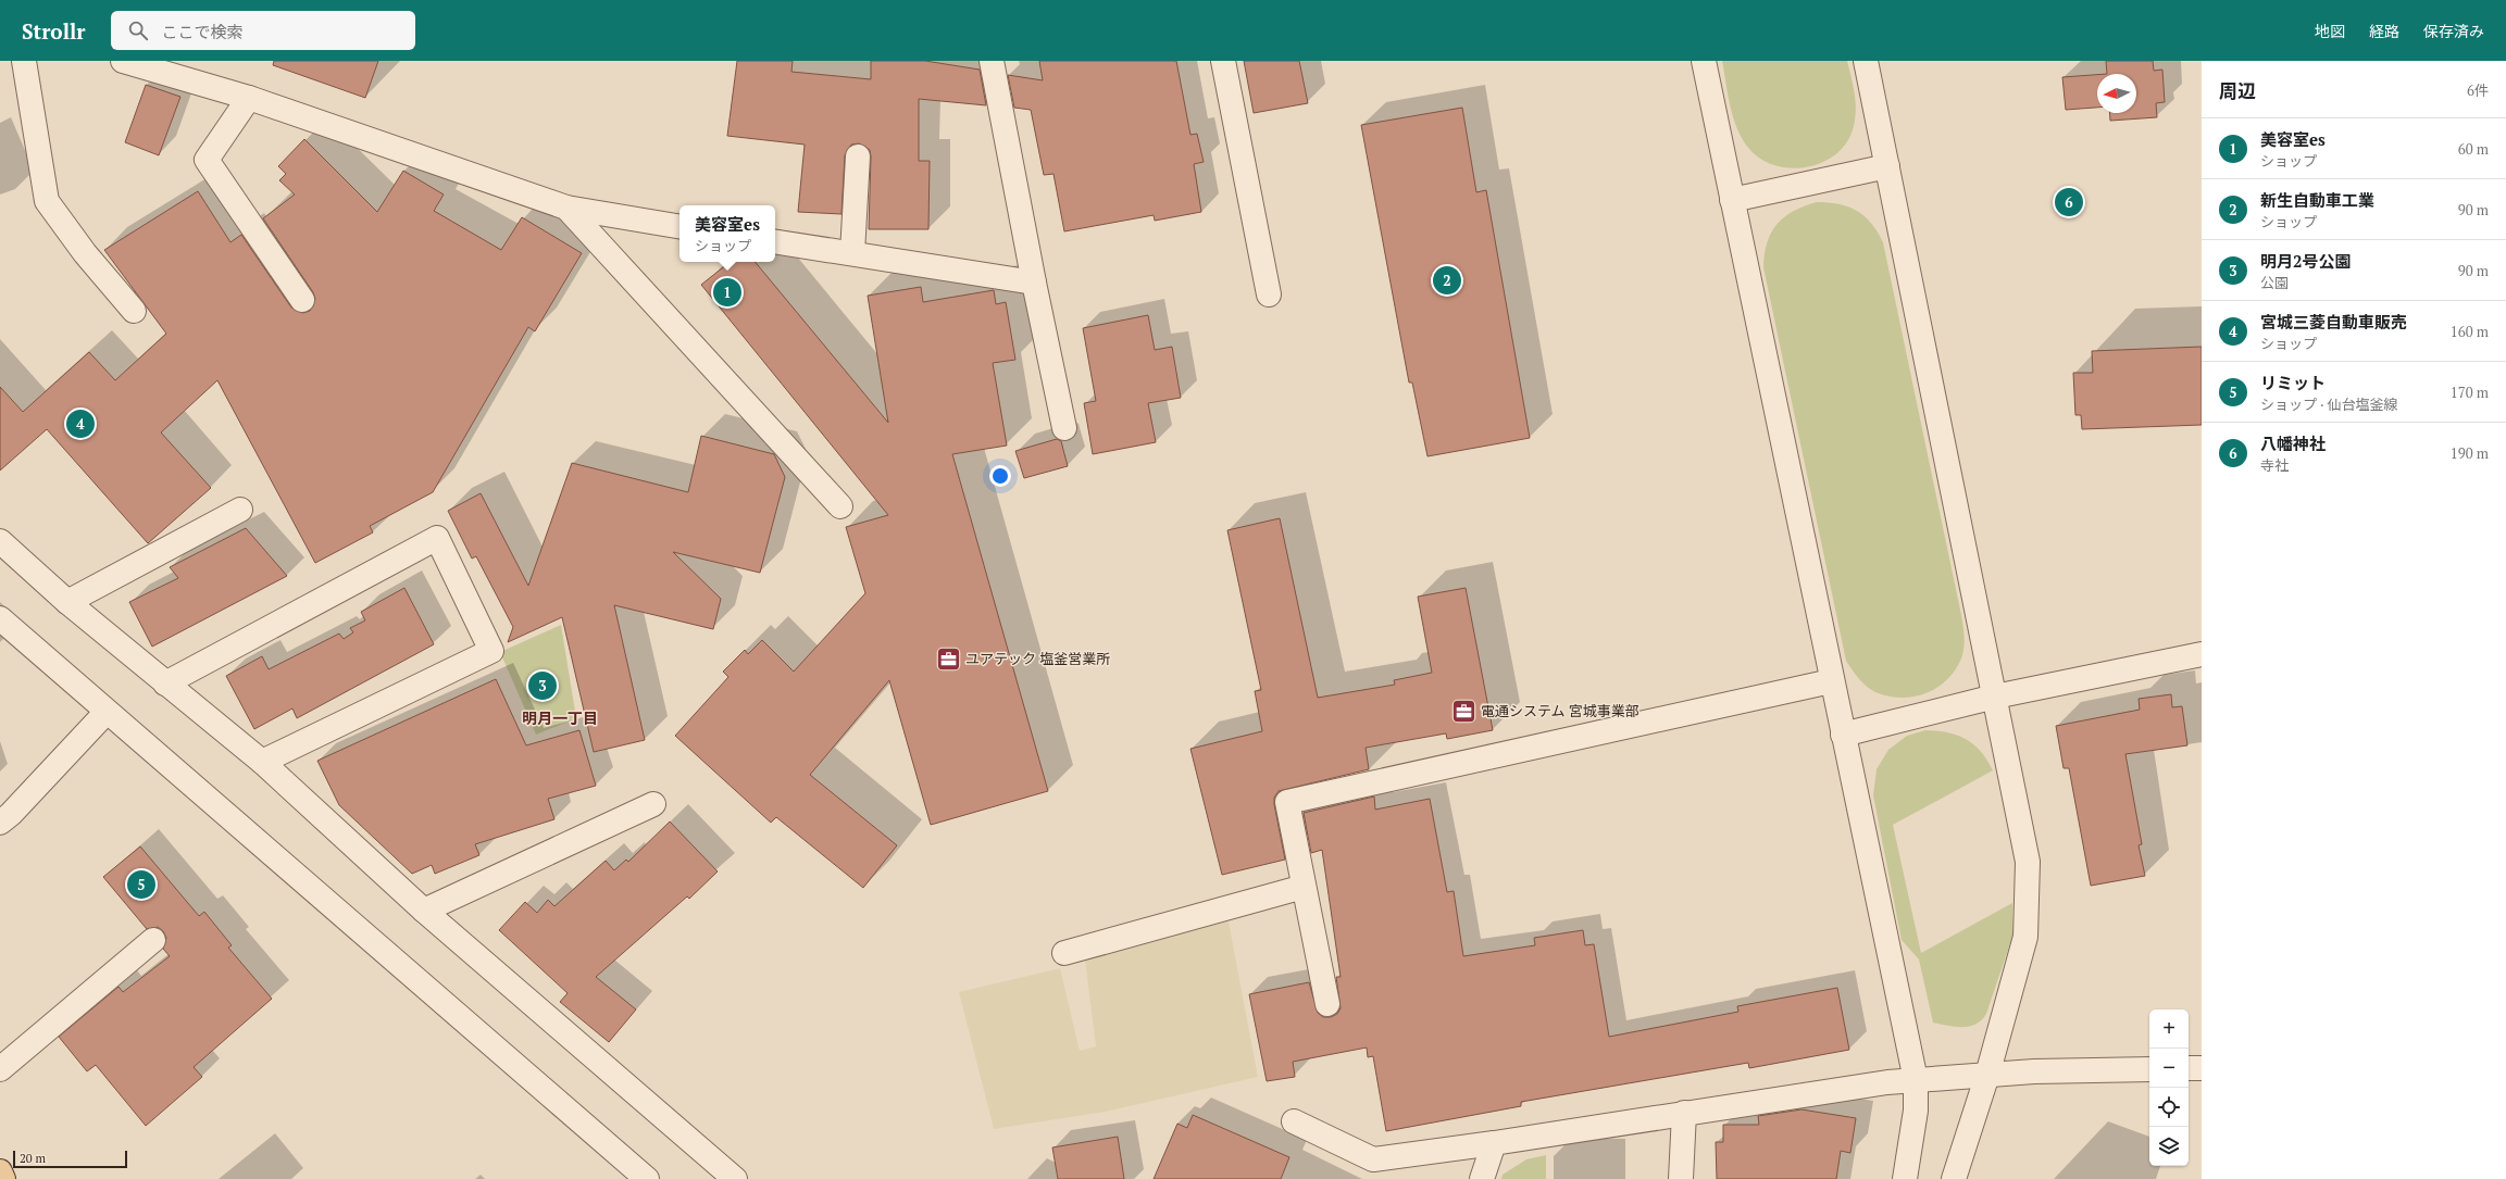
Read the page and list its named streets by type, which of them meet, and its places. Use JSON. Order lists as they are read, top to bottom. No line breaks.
{"districts":["明月一丁目"],"places":{"office":["ユアテック 塩釜営業所","電通システム 宮城事業部"]},"scale_bar":"20 m","north":"left","page":{"header":"Strollr","search":"ここで検索","nav":["地図","経路","保存済み"],"heading":["周辺","6件"],"list":[{"mark":"1","name":"美容室es","note":"ショップ","value":"60 m"},{"mark":"2","name":"新生自動車工業","note":"ショップ","value":"90 m"},{"mark":"3","name":"明月2号公園","note":"公園","value":"90 m"},{"mark":"4","name":"宮城三菱自動車販売","note":"ショップ","value":"160 m"},{"mark":"5","name":"リミット","note":"ショップ · 仙台塩釜線","value":"170 m"},{"mark":"6","name":"八幡神社","note":"寺社","value":"190 m"}],"pins":["6","2","1","4","3","5"],"popup":["美容室es","ショップ"],"map_buttons":["+","−"],"scale":"20 m"}}
